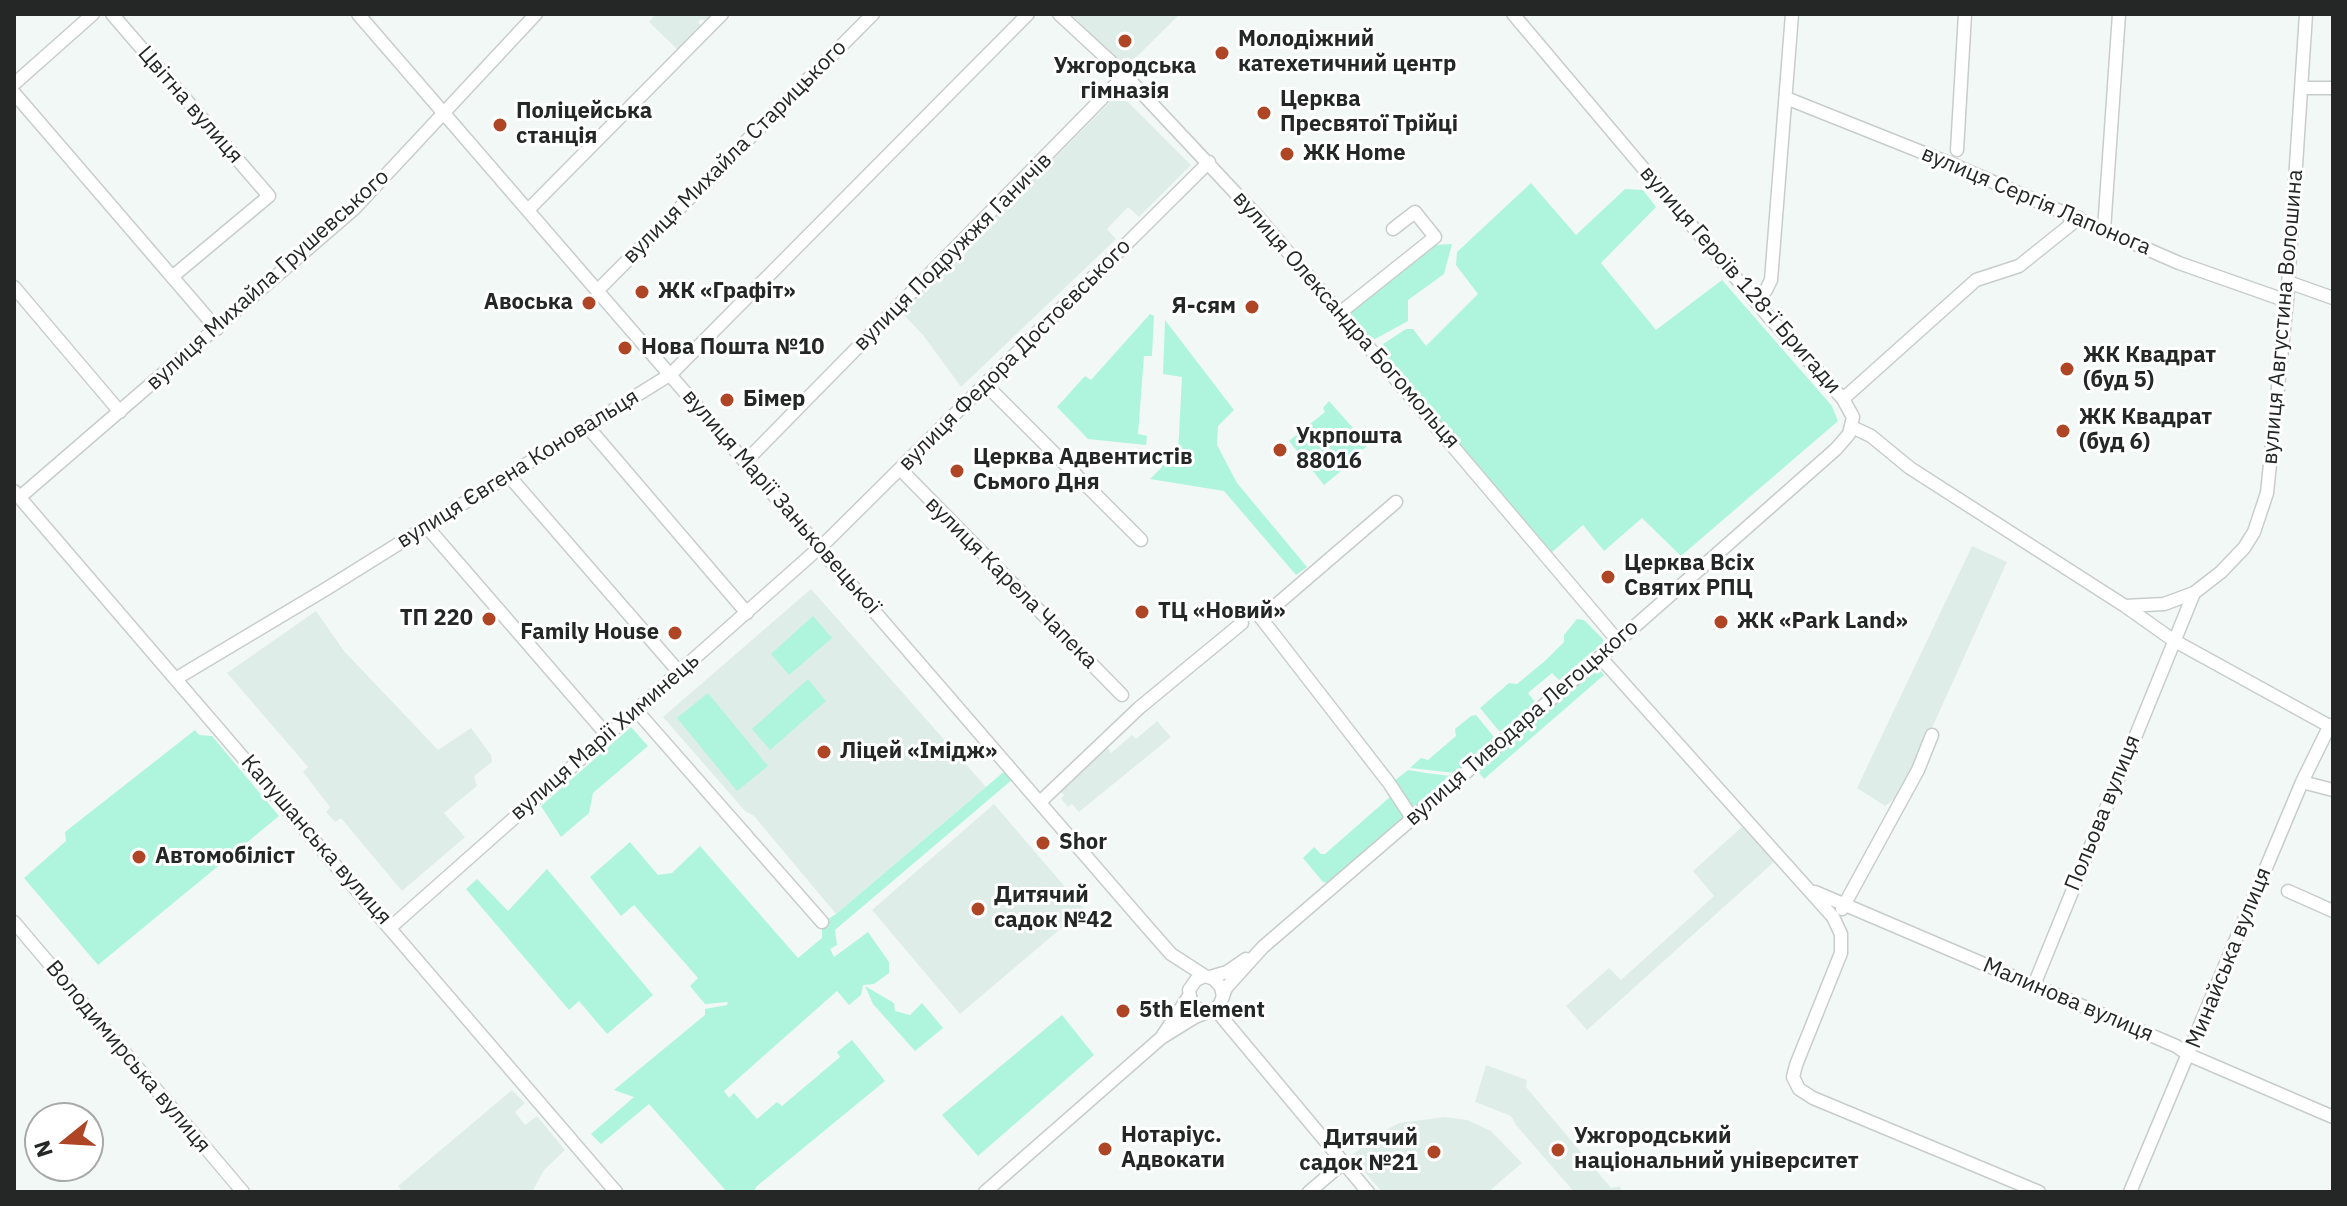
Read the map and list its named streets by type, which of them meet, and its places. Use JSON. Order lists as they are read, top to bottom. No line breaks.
{"streets":{"street":["Цвітна вулиця","вулиця Михайла Старицького","вулиця Сергія Лапонога","вулиця Подружжя Ганичів","вулиця Михайла Грушевського","вулиця Героїв 128-ї Бригади","вулиця Августина Волошина","вулиця Олександра Богомольця","вулиця Федора Достоєвського","вулиця Євгена Коновальця","вулиця Марії Заньковецької","вулиця Карела Чапека","вулиця Тиводара Легоцького","вулиця Марії Химинець","Польова вулиця","Капушанська вулиця","Минайська вулиця","Малинова вулиця","Володимирська вулиця"]},"crossings":[["вулиця Михайла Старицького","вулиця Марії Заньковецької"],["вулиця Сергія Лапонога","вулиця Августина Волошина"],["вулиця Подружжя Ганичів","вулиця Олександра Богомольця"],["вулиця Подружжя Ганичів","вулиця Марії Заньковецької"],["вулиця Михайла Грушевського","вулиця Марії Заньковецької"],["вулиця Михайла Грушевського","Капушанська вулиця"],["вулиця Героїв 128-ї Бригади","вулиця Тиводара Легоцького"],["вулиця Августина Волошина","Польова вулиця"],["вулиця Олександра Богомольця","вулиця Федора Достоєвського"],["вулиця Олександра Богомольця","вулиця Тиводара Легоцького"],["вулиця Федора Достоєвського","вулиця Марії Заньковецької"],["вулиця Федора Достоєвського","вулиця Карела Чапека"],["вулиця Федора Достоєвського","вулиця Марії Химинець"],["вулиця Євгена Коновальця","вулиця Марії Заньковецької"],["вулиця Євгена Коновальця","Капушанська вулиця"],["вулиця Марії Заньковецької","вулиця Тиводара Легоцького"],["вулиця Марії Заньковецької","вулиця Марії Химинець"],["вулиця Марії Химинець","Капушанська вулиця"],["Польова вулиця","Малинова вулиця"],["Минайська вулиця","Малинова вулиця"]],"places":["Ужгородська гімназія","Молодіжний катехетичний центр","Церква Пресвятої Трійці","Поліцейська станція","ЖК Home","ЖК «Графіт»","Авоська","Я-сям","Нова Пошта №10","ЖК Квадрат (буд 5)","Бімер","ЖК Квадрат (буд 6)","Укрпошта 88016","Церква Адвентистів Сьмого Дня","Церква Всіх Святих РПЦ","ТЦ «Новий»","ТП 220","ЖК «Park Land»","Family House","Ліцей «Імідж»","Shor","Автомобіліст","Дитячий садок №42","5th Element","Нотаріус. Адвокати","Ужгородський національний університет","Дитячий садок №21"],"north":"left"}
